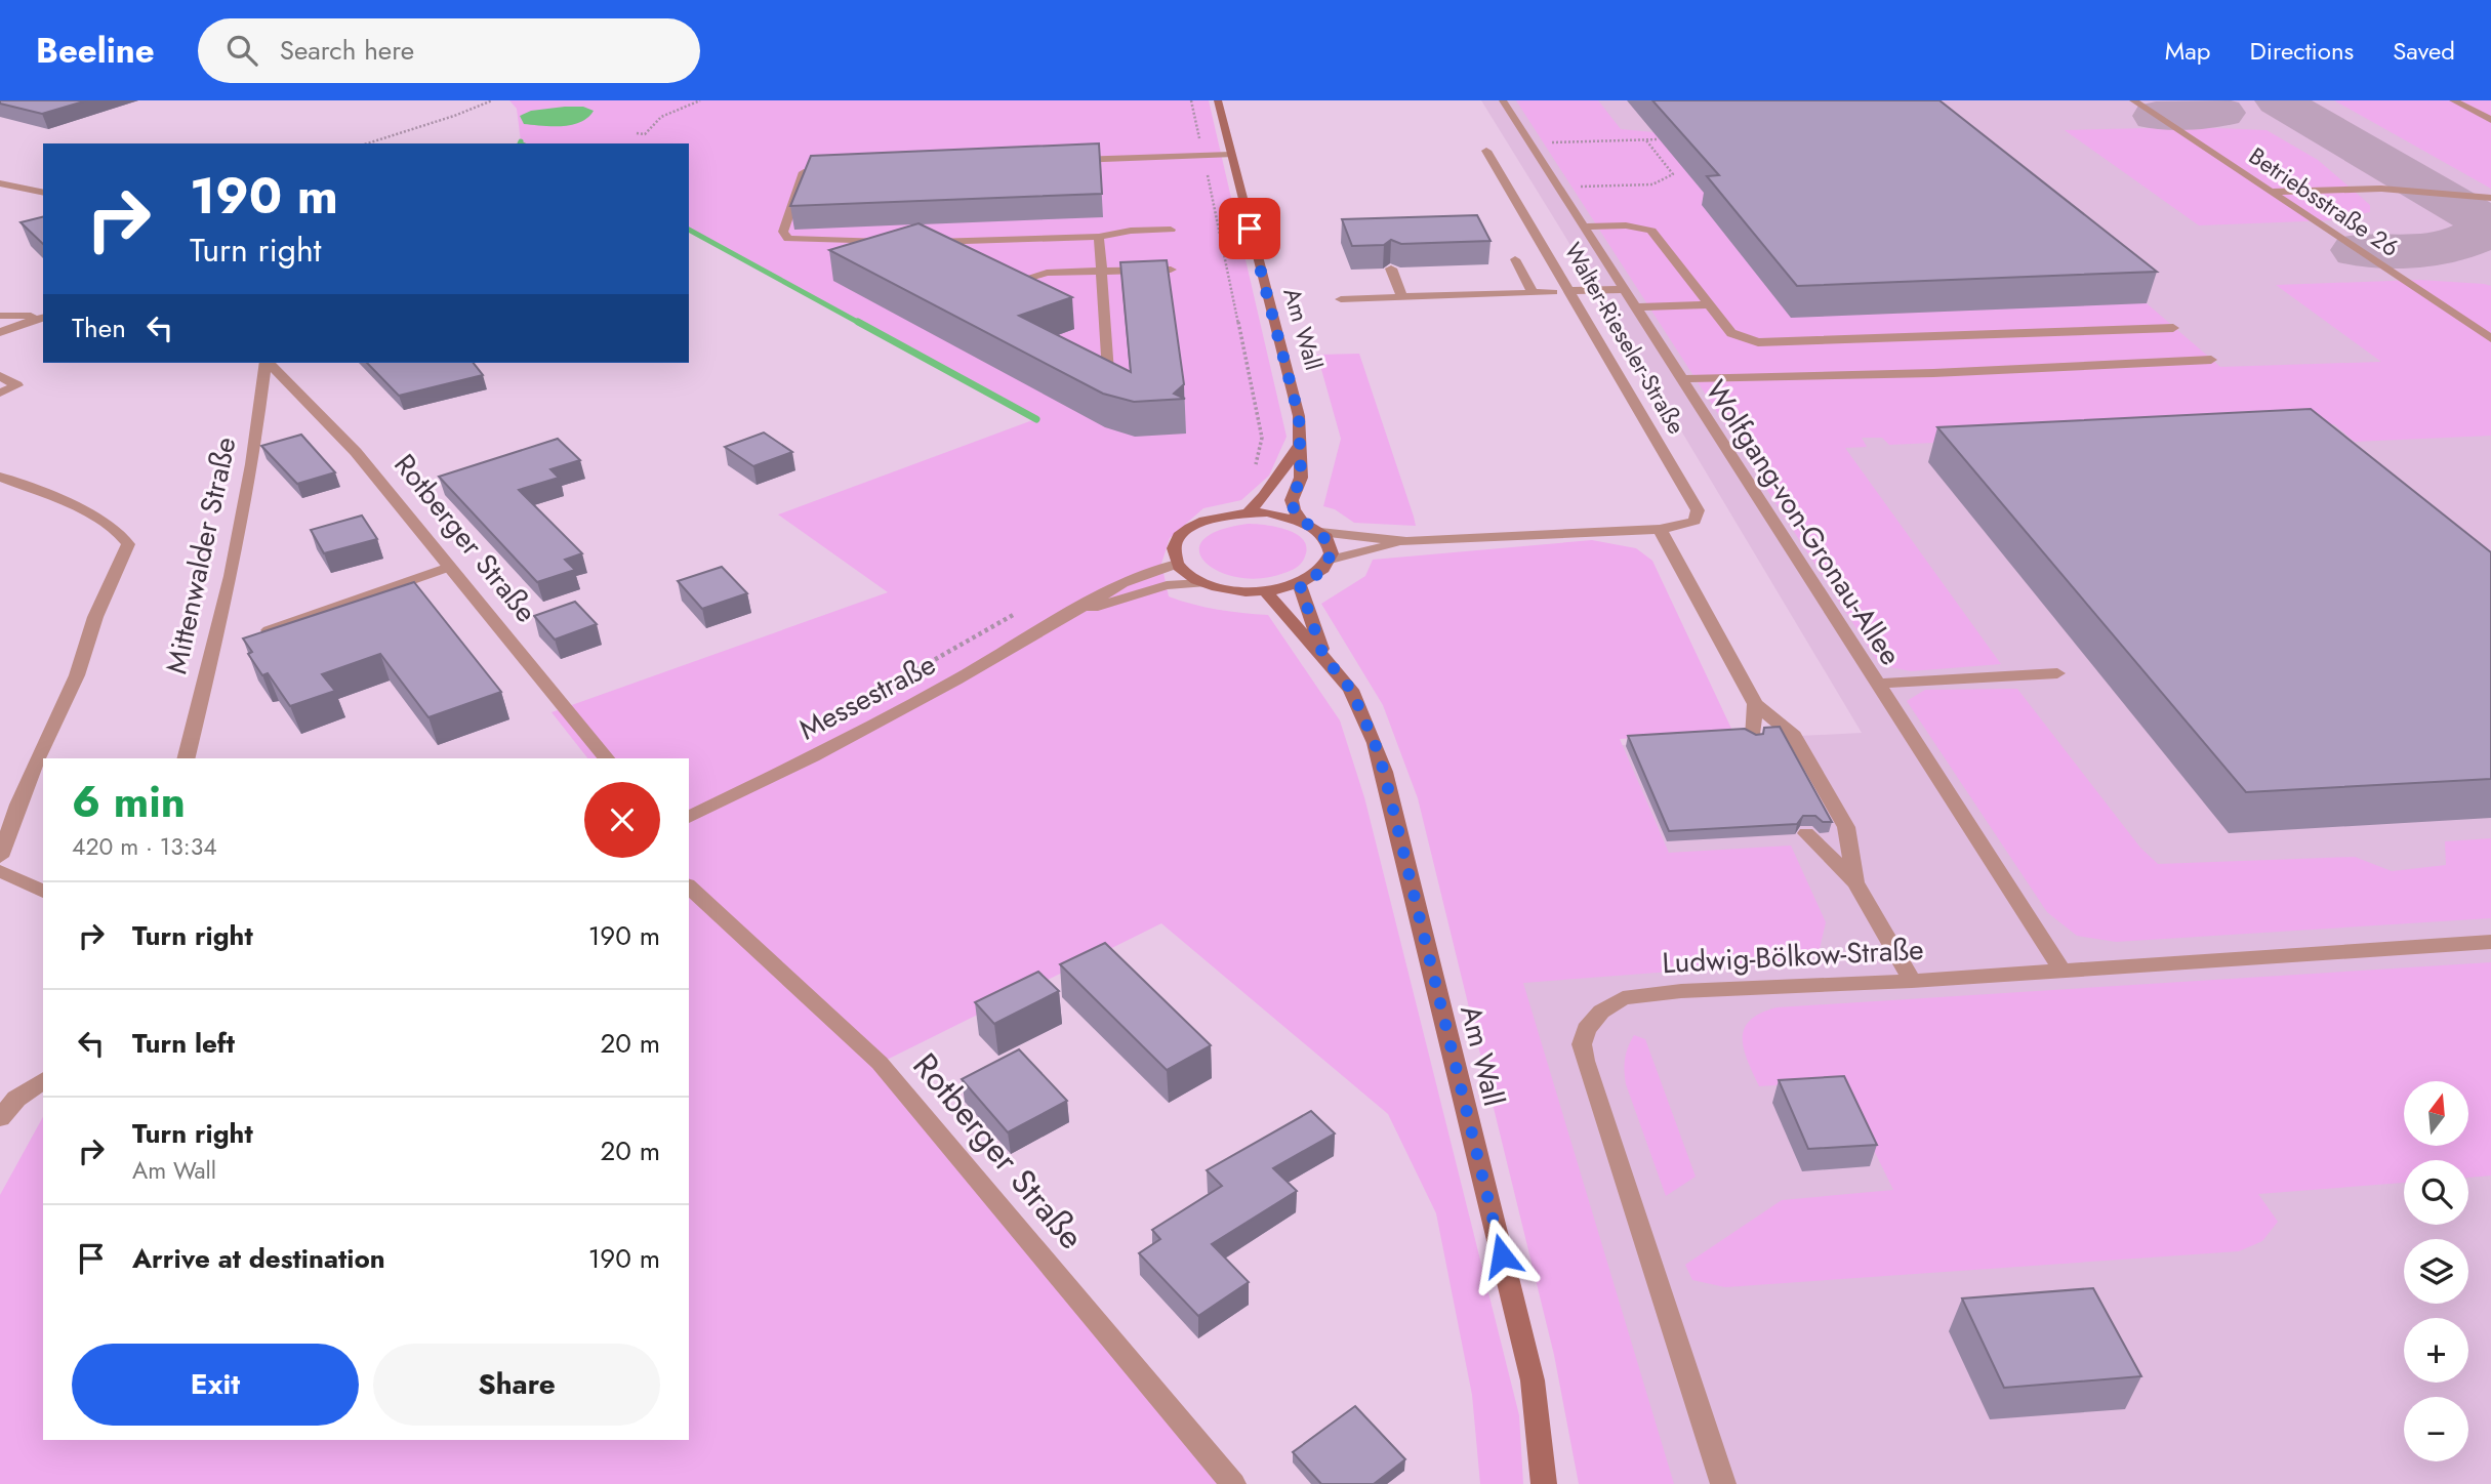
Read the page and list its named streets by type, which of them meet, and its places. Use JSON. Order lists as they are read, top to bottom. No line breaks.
{"streets":{"street":["Betriebsstraße 26","Am Wall","Walter-Rieseler-Straße","Wolfgang-von-Gronau-Allee","Rotberger Straße","Mittenwalder Straße","Messestraße","Ludwig-Bölkow-Straße"]},"crossings":[["Wolfgang-von-Gronau-Allee","Ludwig-Bölkow-Straße"]],"north":"top","page":{"header":"Beeline","search":"Search here","nav":["Map","Directions","Saved"],"turn":["190 m","Turn right"],"then":"Then","heading":["6 min","420 m · 13:34"],"list":[{"name":"Turn right","value":"190 m"},{"name":"Turn left","value":"20 m"},{"name":"Turn right","note":"Am Wall","value":"20 m"},{"name":"Arrive at destination","value":"190 m"}],"map_buttons":["+","−"],"buttons":["Exit","Share"]}}
